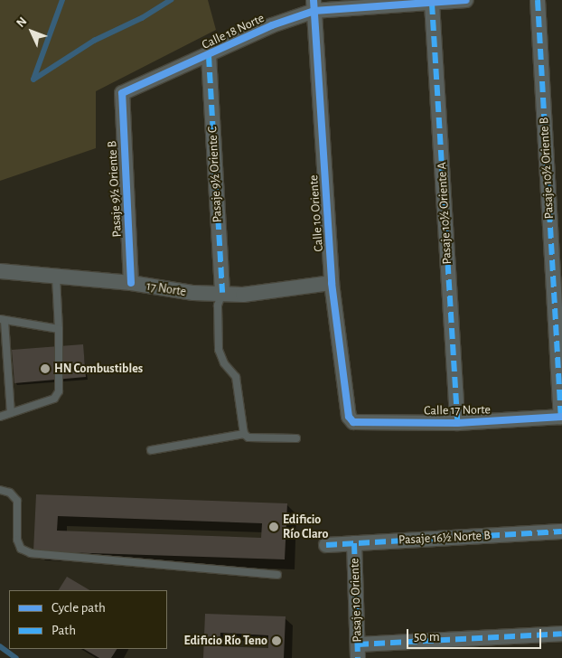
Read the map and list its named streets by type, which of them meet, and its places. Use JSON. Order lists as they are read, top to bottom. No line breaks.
{"streets":{"street":["Calle 18 Norte","Pasaje 10½ Oriente B","Pasaje 9½ Oriente C","Pasaje 9½ Oriente B","Calle 10 Oriente","Pasaje 10½ Oriente A","17 Norte","Calle 17 Norte","Pasaje 16½ Norte B","Pasaje 10 Oriente"]},"crossings":[["Calle 18 Norte","Pasaje 9½ Oriente C"],["Calle 18 Norte","Pasaje 9½ Oriente B"],["Calle 18 Norte","Calle 10 Oriente"],["Calle 18 Norte","Pasaje 10½ Oriente A"],["Pasaje 10½ Oriente B","Calle 17 Norte"],["Pasaje 9½ Oriente C","17 Norte"],["Pasaje 9½ Oriente B","17 Norte"],["Calle 10 Oriente","17 Norte"],["Calle 10 Oriente","Calle 17 Norte"],["Pasaje 10½ Oriente A","Calle 17 Norte"],["Pasaje 16½ Norte B","Pasaje 10 Oriente"]],"places":["HN Combustibles","Edificio Río Claro","Edificio Río Teno"],"legend":["Cycle path","Path"],"scale_bar":"50 m","north":"top left"}
